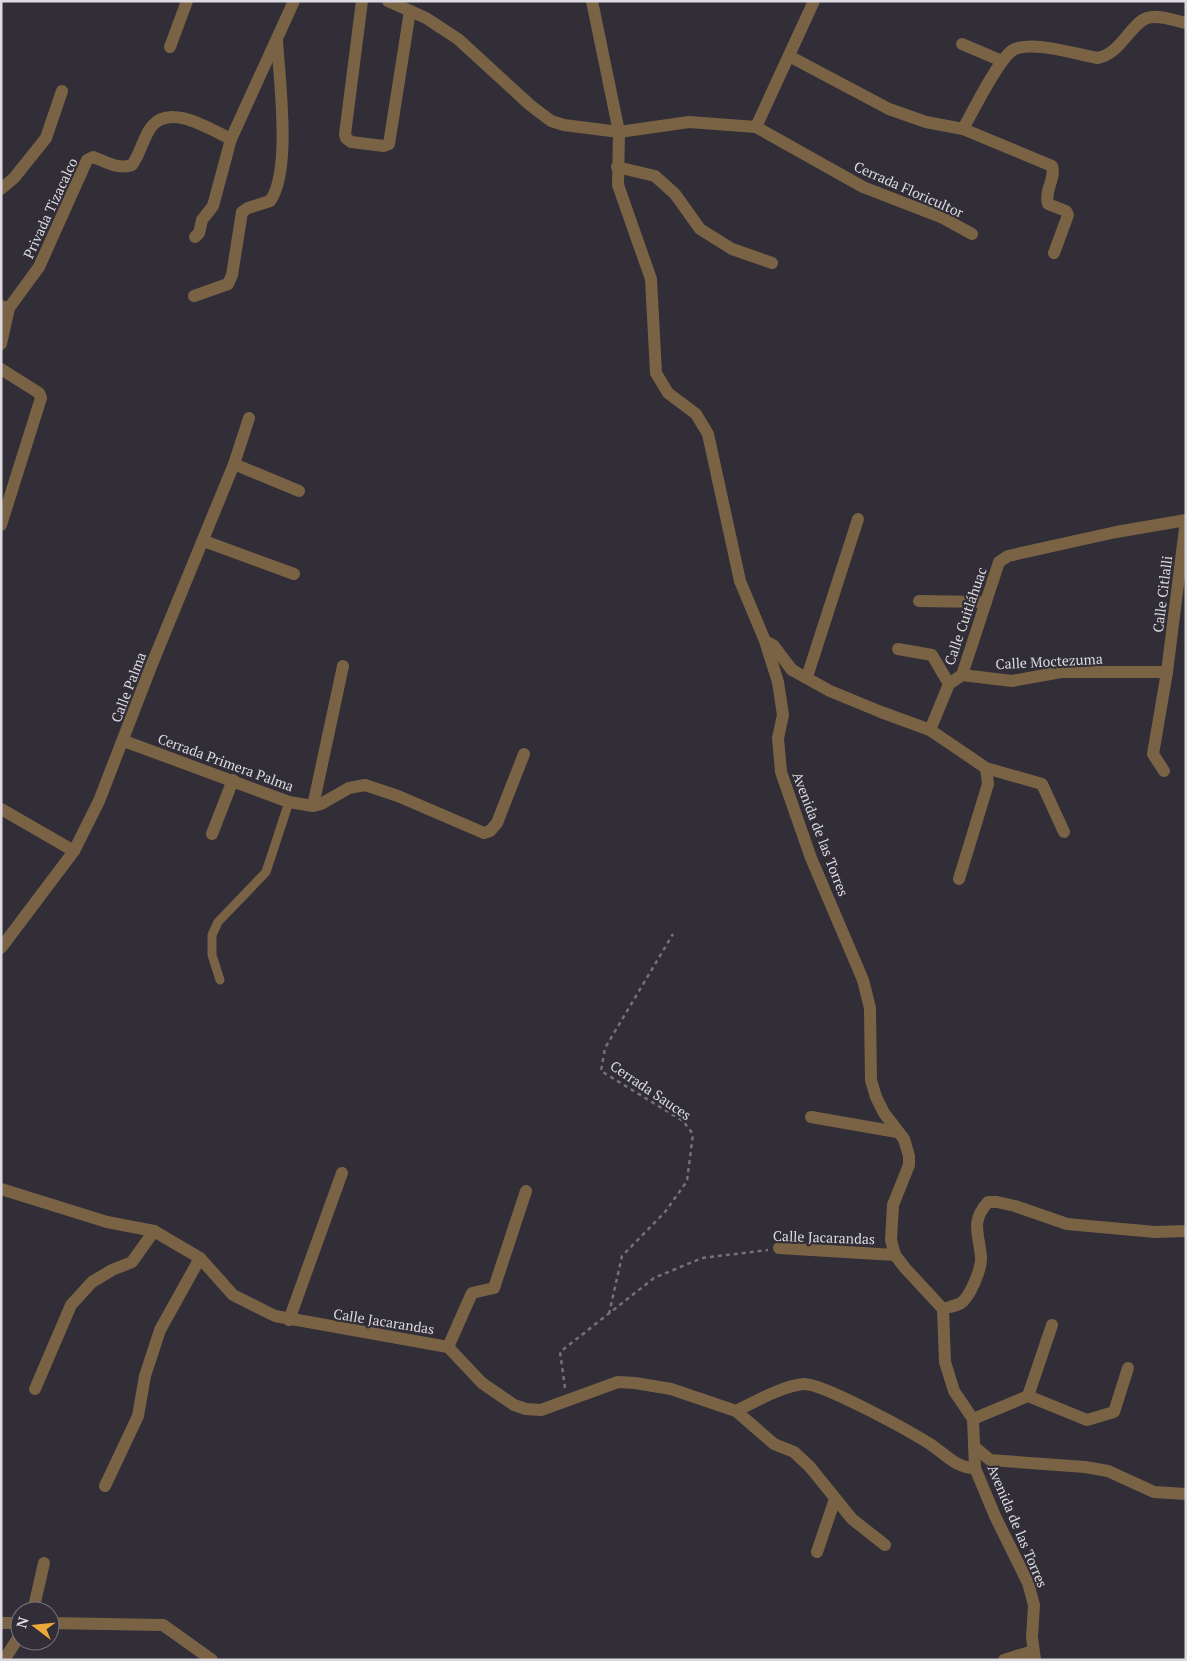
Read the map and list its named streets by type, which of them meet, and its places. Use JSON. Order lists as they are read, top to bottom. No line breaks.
{"streets":{"street":["Cerrada Floricultor","Privada Tizacalco","Calle Citlalli","Calle Cuitláhuac","Calle Moctezuma","Calle Palma","Cerrada Primera Palma","Avenida de las Torres","Calle Jacarandas"],"path":["Cerrada Sauces"]},"crossings":[["Calle Citlalli","Calle Cuitláhuac"],["Calle Citlalli","Calle Moctezuma"],["Calle Cuitláhuac","Calle Moctezuma"],["Calle Palma","Cerrada Primera Palma"],["Avenida de las Torres","Calle Jacarandas"],["Cerrada Sauces","Calle Jacarandas"]],"north":"left"}
